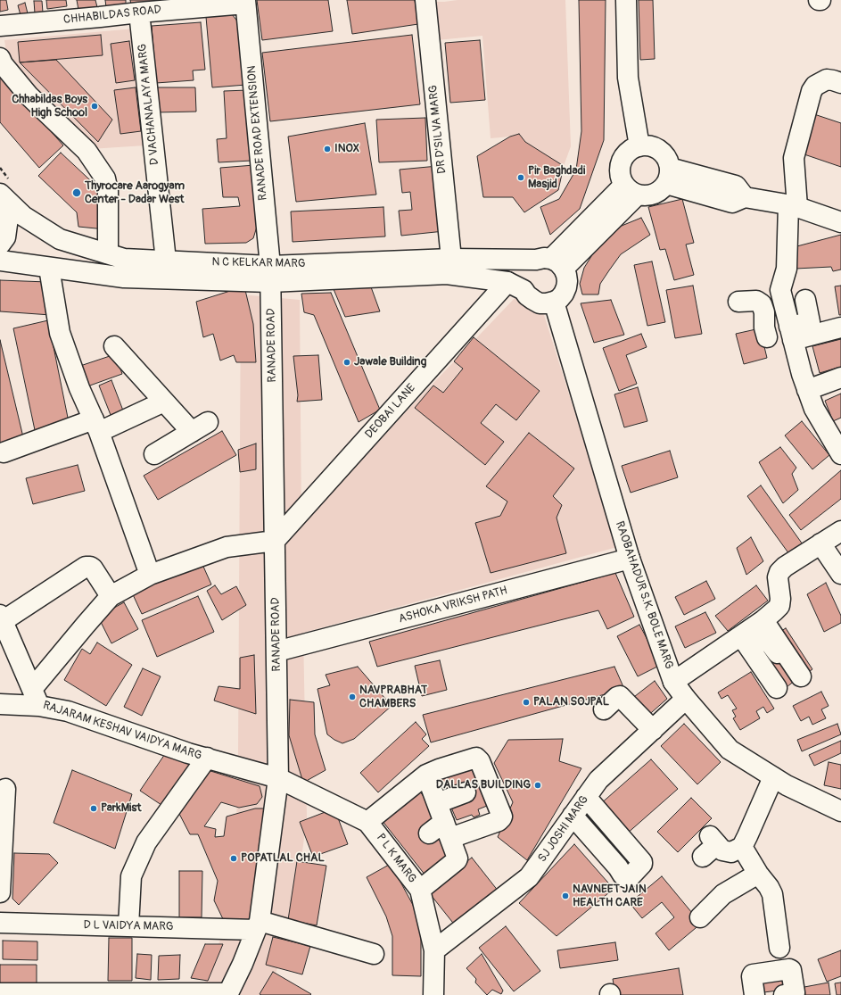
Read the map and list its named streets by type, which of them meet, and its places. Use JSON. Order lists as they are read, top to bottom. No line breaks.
{"streets":{"street":["CHHABILDAS ROAD","D VACHANALAYA MARG","DR D'SILVA MARG","RANADE ROAD EXTENSION","N C KELKAR MARG","RANADE ROAD","DEOBAI LANE","RAOBAHADUR S.K. BOLE MARG","ASHOKA VRIKSH PATH","RAJARAM KESHAV VAIDYA MARG","SJ JOSHI MARG","P L K MARG","D L VAIDYA MARG"]},"crossings":[["CHHABILDAS ROAD","D VACHANALAYA MARG"],["CHHABILDAS ROAD","RANADE ROAD EXTENSION"],["D VACHANALAYA MARG","N C KELKAR MARG"],["DR D'SILVA MARG","N C KELKAR MARG"],["RANADE ROAD EXTENSION","N C KELKAR MARG"],["RANADE ROAD EXTENSION","RANADE ROAD"],["N C KELKAR MARG","RANADE ROAD"],["N C KELKAR MARG","DEOBAI LANE"],["RANADE ROAD","DEOBAI LANE"],["RANADE ROAD","ASHOKA VRIKSH PATH"],["RANADE ROAD","RAJARAM KESHAV VAIDYA MARG"],["RANADE ROAD","P L K MARG"],["RANADE ROAD","D L VAIDYA MARG"],["RAOBAHADUR S.K. BOLE MARG","ASHOKA VRIKSH PATH"],["RAOBAHADUR S.K. BOLE MARG","SJ JOSHI MARG"],["RAJARAM KESHAV VAIDYA MARG","P L K MARG"],["SJ JOSHI MARG","P L K MARG"]],"places":["Chhabildas Boys High School","INOX","Pir Baghdadi Masjid","Thyrocare Aarogyam Center - Dadar West","Jawale Building","NAVPRABHAT CHAMBERS","PALAN SOJPAL","DALLAS BUILDING","ParkMist","POPATLAL CHAL","NAVNEET JAIN HEALTH CARE"]}
